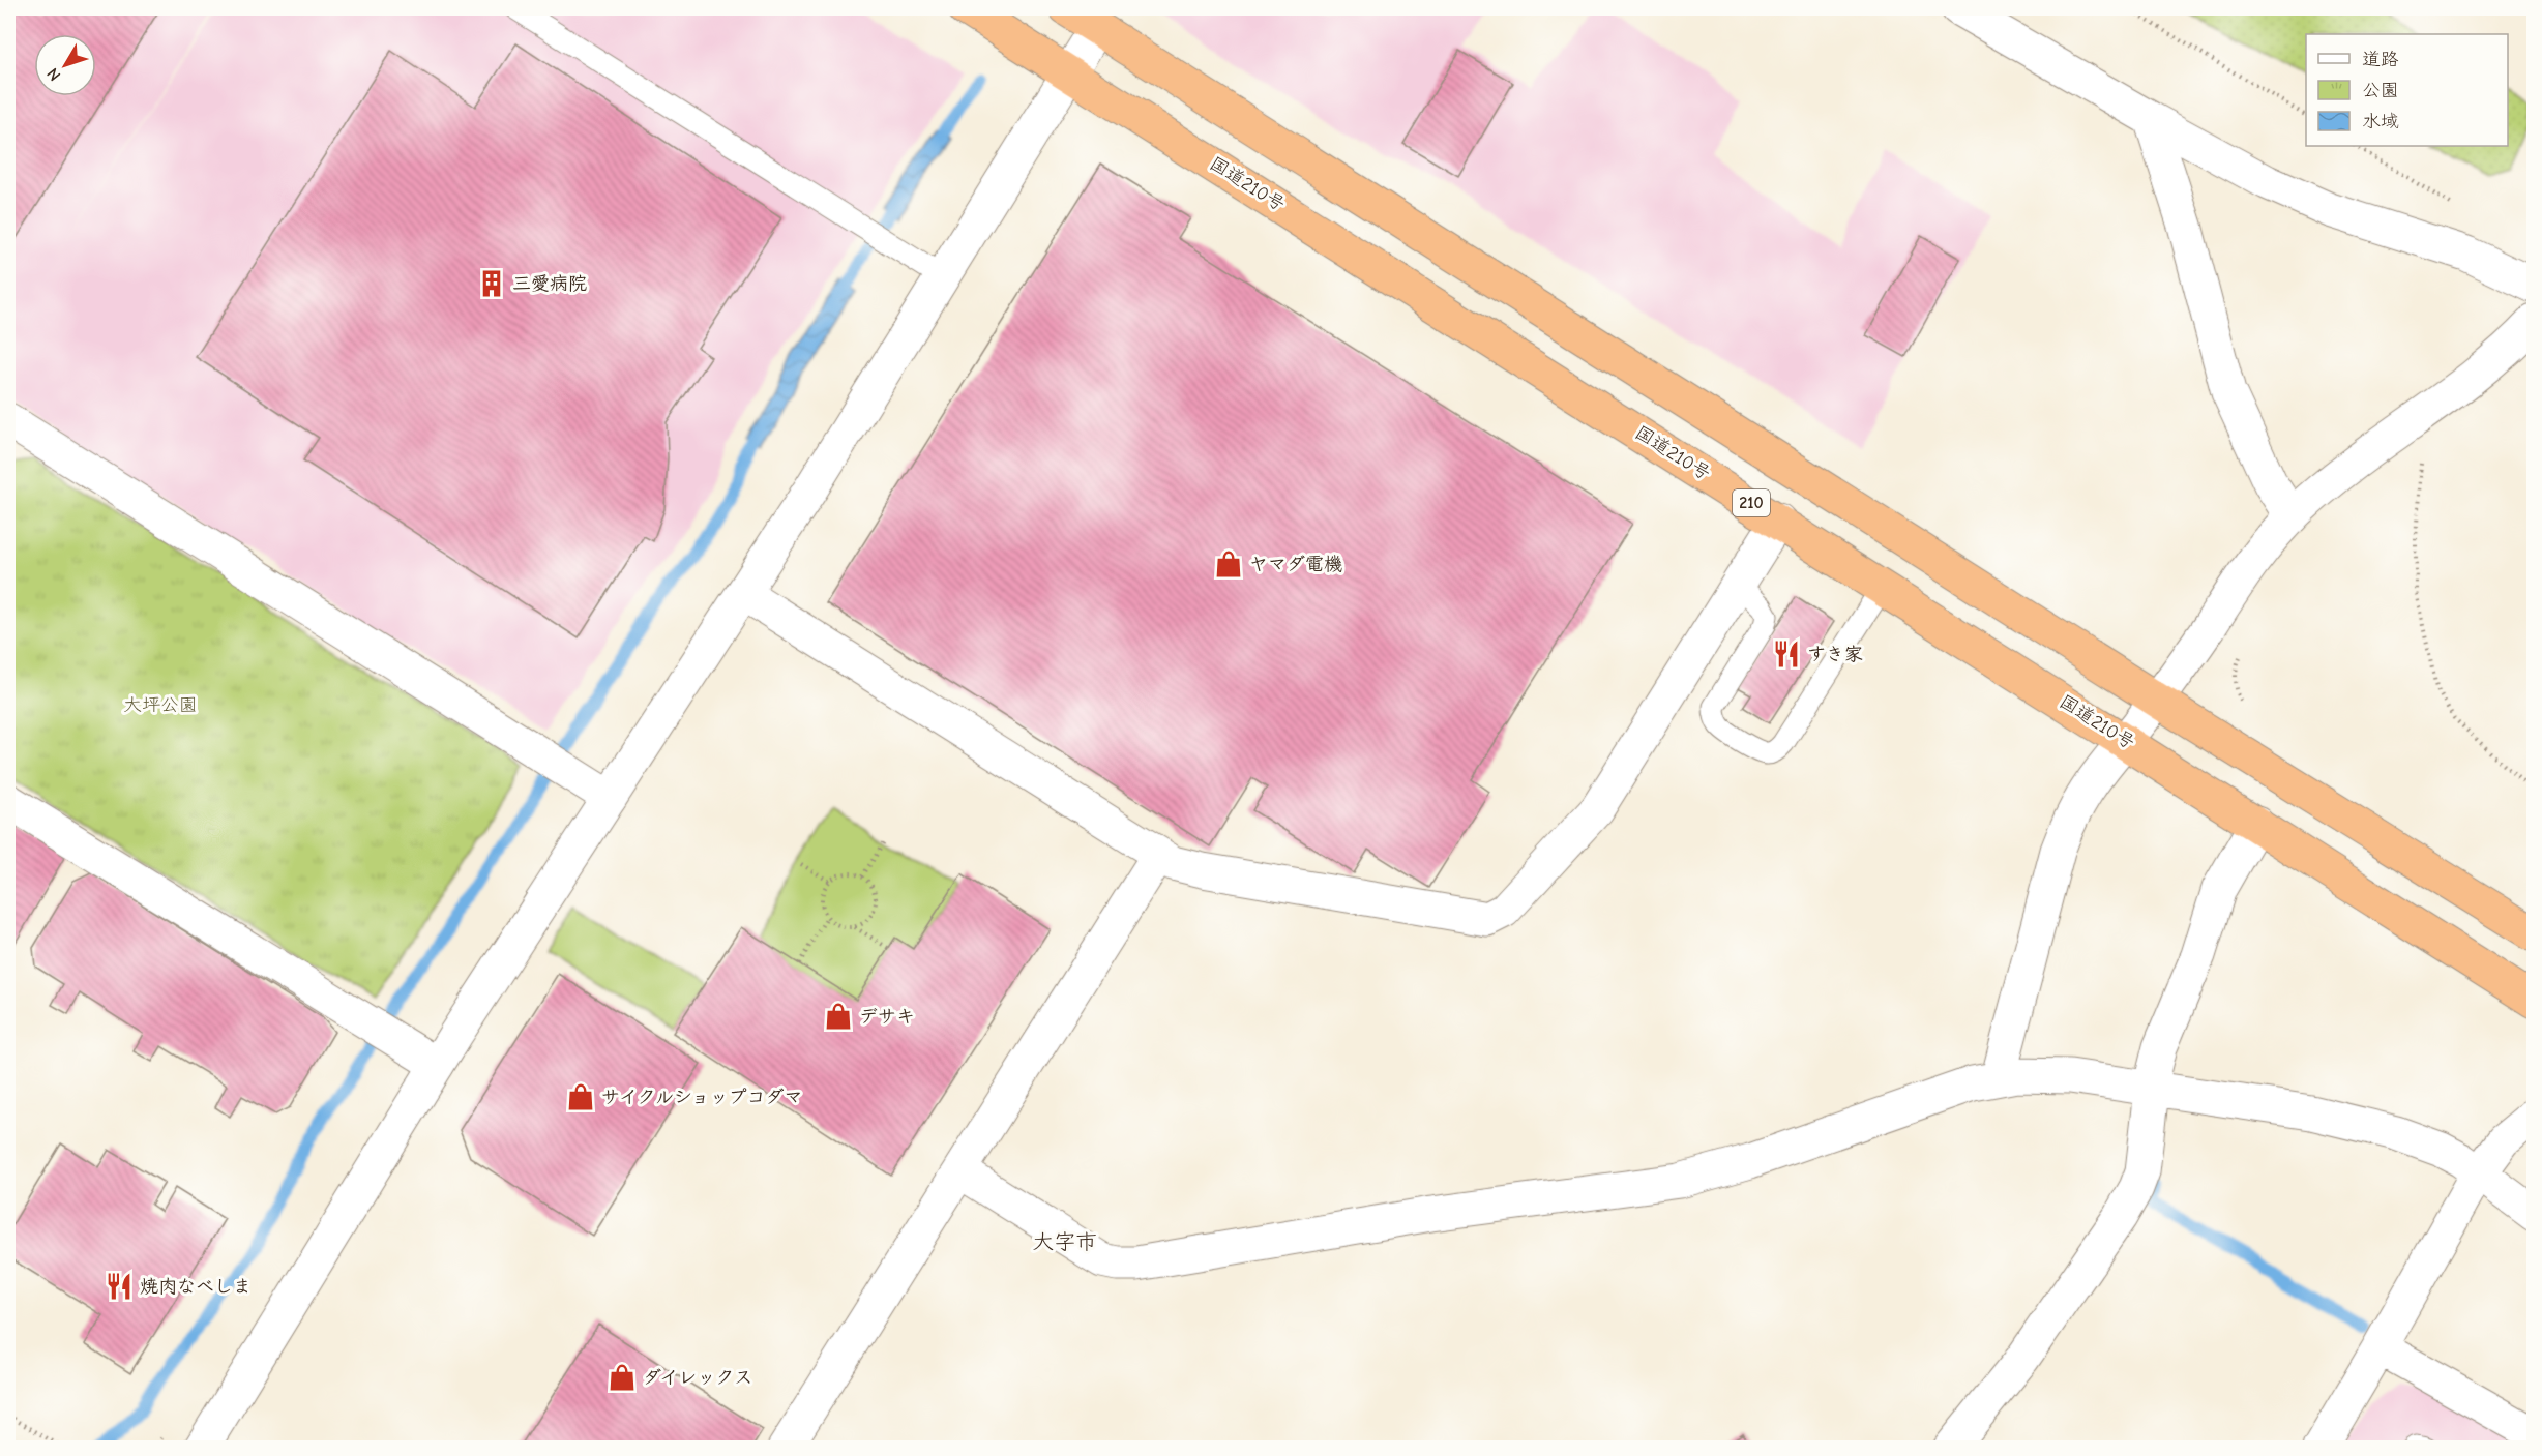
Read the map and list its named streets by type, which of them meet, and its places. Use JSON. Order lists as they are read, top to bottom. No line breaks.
{"streets":{"highway":["国道210号","210"]},"districts":["大字市"],"parks":["大坪公園"],"places":{"building":["三愛病院"],"shop":["ヤマダ電機","デサキ","サイクルショップコダマ","ダイレックス"],"restaurant":["すき家","焼肉なべしま"]},"legend":["道路","公園","水域"],"north":"bottom left"}
